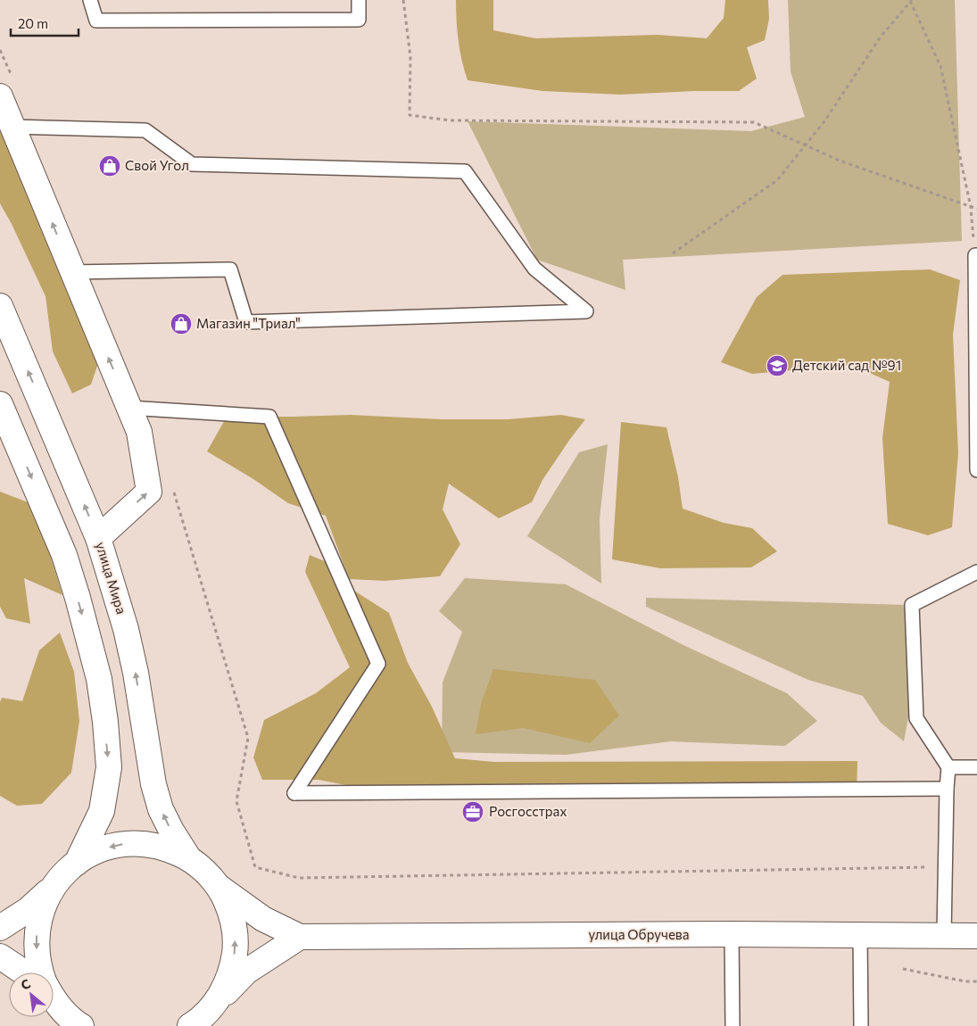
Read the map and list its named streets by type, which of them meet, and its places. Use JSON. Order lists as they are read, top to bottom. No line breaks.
{"streets":{"main road":["улица Мира","улица Обручева"]},"places":{"shop":["Свой Угол","Магазин \"Триал\""],"school or university":["Детский сад №91"],"office":["Росгосстрах"]},"scale_bar":"20 m","north":"top left"}
